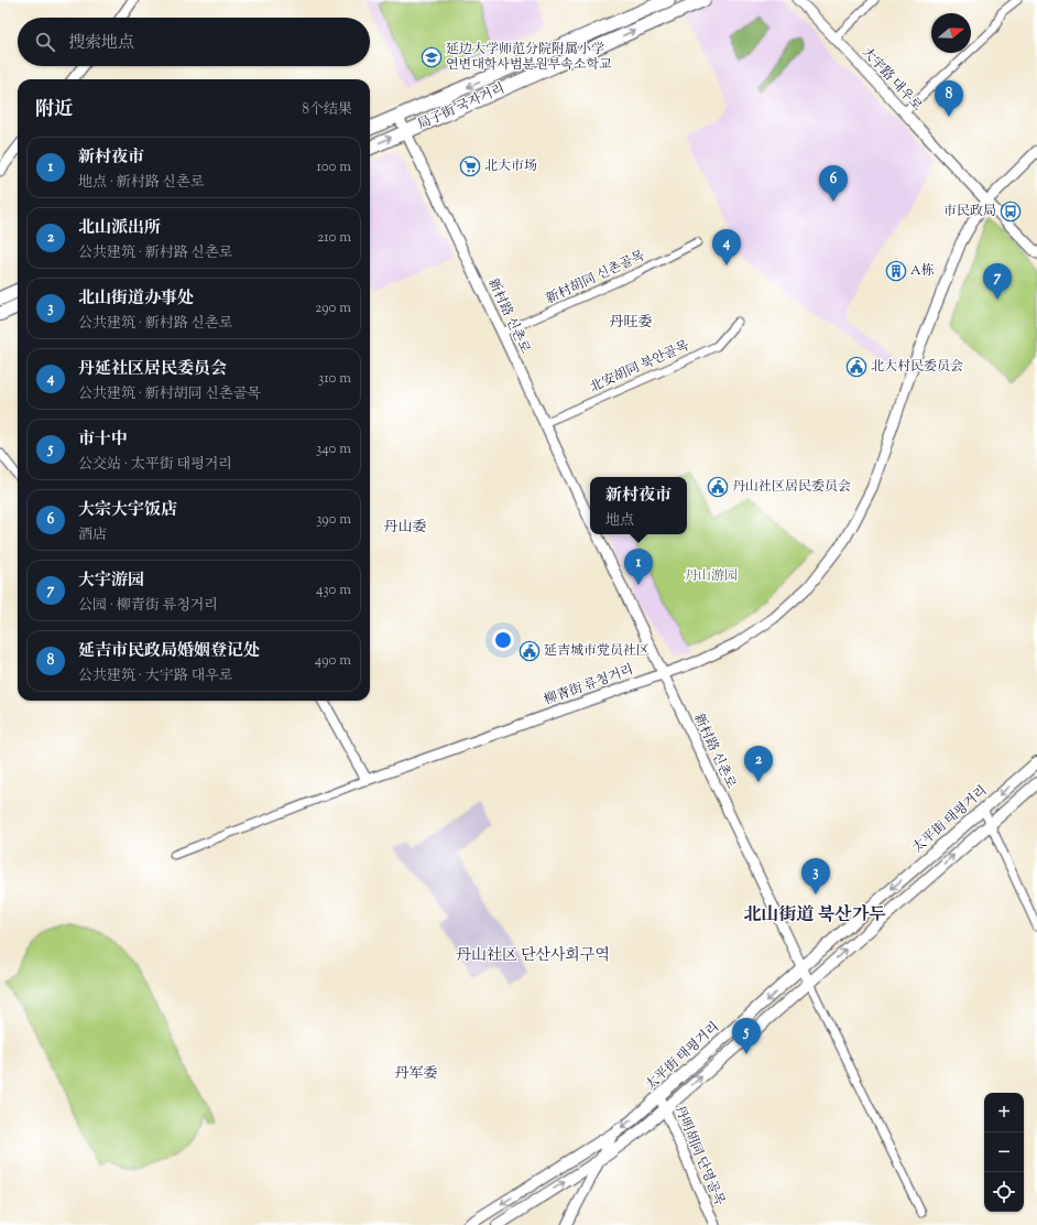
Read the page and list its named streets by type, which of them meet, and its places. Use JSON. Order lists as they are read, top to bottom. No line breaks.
{"streets":{"main road":["局子街 국자거리","太平街 태평거리"],"street":["大宇路 대우로","新村胡同 신촌골목","新村路 신촌로","北安胡同 북안골목","柳青街 류청거리","丹明胡同 단명골목"]},"crossings":[["大宇路 대우로","柳青街 류청거리"],["局子街 국자거리","新村路 신촌로"],["新村胡同 신촌골목","新村路 신촌로"],["新村路 신촌로","北安胡同 북안골목"],["新村路 신촌로","柳青街 류청거리"],["新村路 신촌로","太平街 태평거리"],["太平街 태평거리","丹明胡同 단명골목"]],"districts":["丹旺委","丹山委","北山街道 북산가두","丹山社区 단산사회구역","丹军委"],"parks":["丹山游园"],"places":{"school or university":["延边大学师范分院附属小学 연변대학사범분원부속소학교"],"supermarket":["北大市场"],"bus stop":["市民政局"],"building":["A栋"],"public building":["北大村民委员会","丹山社区居民委员会","延吉城市党员社区"]},"north":"right","page":{"search":"搜索地点","heading":["附近","8个结果"],"pins":["8","6","4","7","1","2","3","5"],"list":[{"mark":"1","name":"新村夜市","note":"地点 · 新村路 신촌로","value":"100 m"},{"mark":"2","name":"北山派出所","note":"公共建筑 · 新村路 신촌로","value":"210 m"},{"mark":"3","name":"北山街道办事处","note":"公共建筑 · 新村路 신촌로","value":"290 m"},{"mark":"4","name":"丹延社区居民委员会","note":"公共建筑 · 新村胡同 신촌골목","value":"310 m"},{"mark":"5","name":"市十中","note":"公交站 · 太平街 태평거리","value":"340 m"},{"mark":"6","name":"大宗大宇饭店","note":"酒店","value":"390 m"},{"mark":"7","name":"大宇游园","note":"公园 · 柳青街 류청거리","value":"430 m"},{"mark":"8","name":"延吉市民政局婚姻登记处","note":"公共建筑 · 大宇路 대우로","value":"490 m"}],"popup":["新村夜市","地点"],"map_buttons":["+","−"]}}
